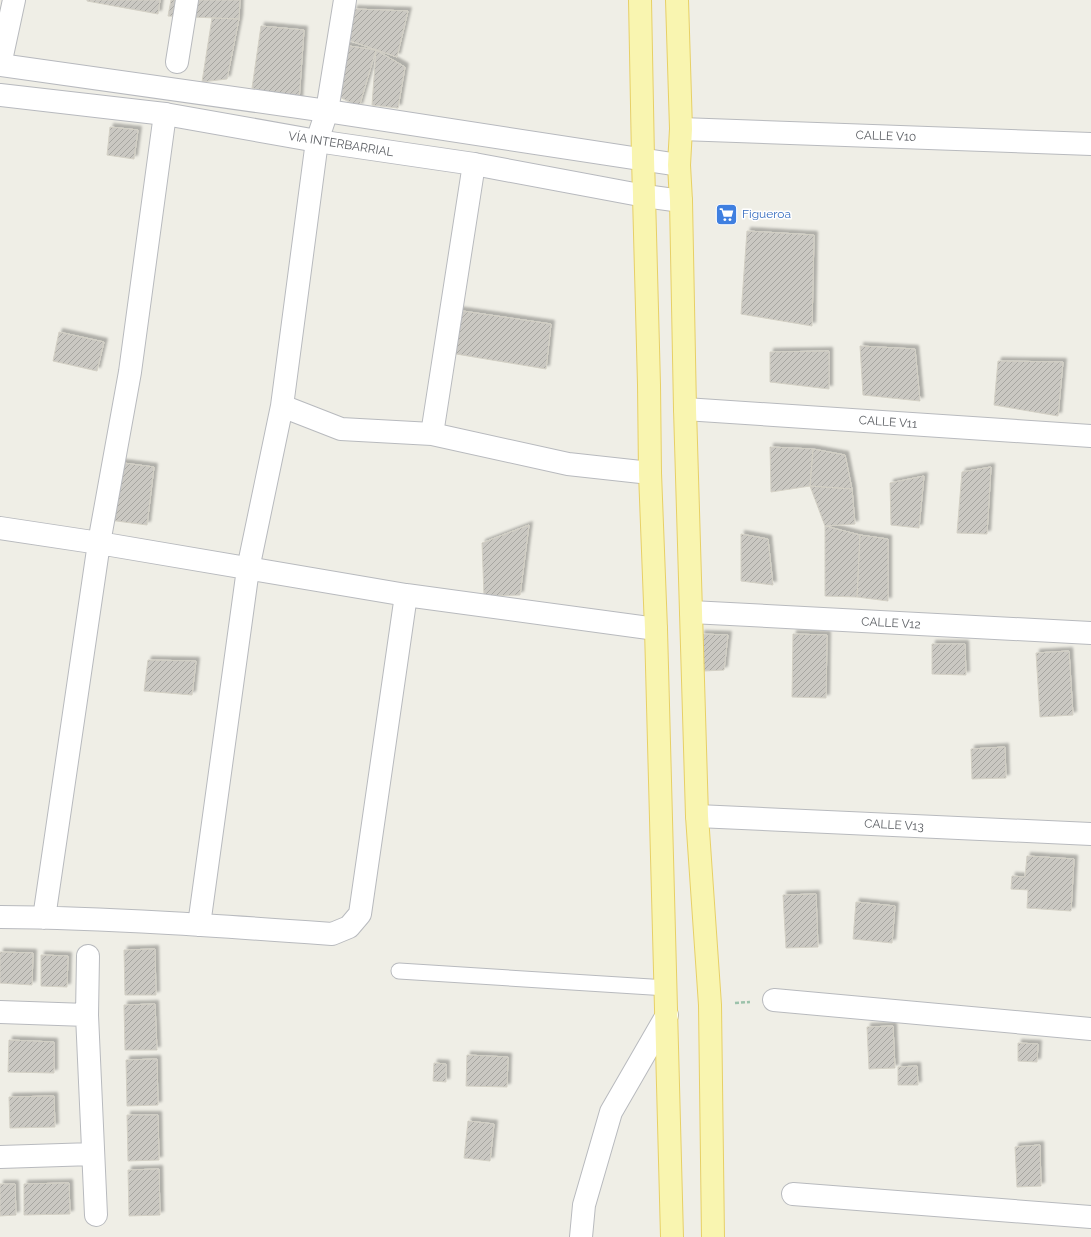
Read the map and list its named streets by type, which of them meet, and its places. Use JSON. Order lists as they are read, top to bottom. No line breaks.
{"streets":{"street":["CALLE V10","VÍA INTERBARRIAL","CALLE V11","CALLE V12","CALLE V13"]},"places":{"supermarket":["Figueroa"]}}
